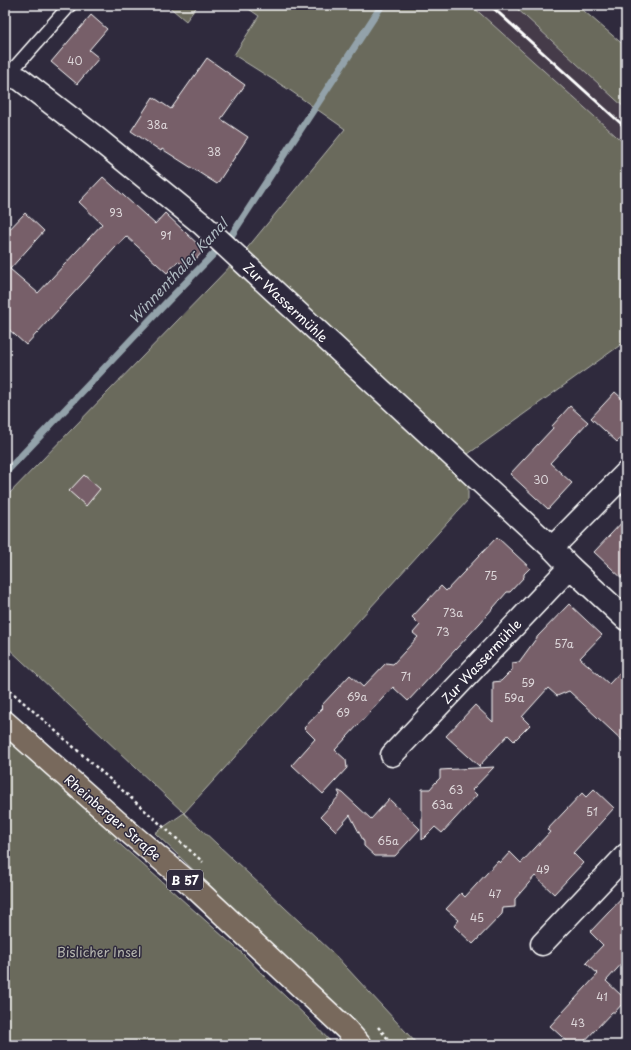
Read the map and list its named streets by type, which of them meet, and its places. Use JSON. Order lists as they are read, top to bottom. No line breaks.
{"streets":{"main road":["Rheinberger Straße","B 57"],"street":["Zur Wassermühle"]},"water":["Winnenthaler Kanal"],"parks":["Bislicher Insel"],"house_numbers":["40","38a","38","93","91","30","75","73a","73","57a","71","59","69a","59a","69","63","63a","51","65a","49","47","45","41","43"]}
